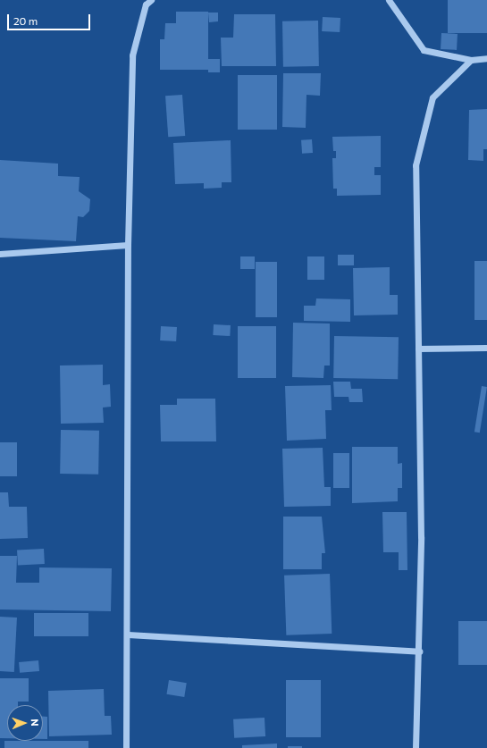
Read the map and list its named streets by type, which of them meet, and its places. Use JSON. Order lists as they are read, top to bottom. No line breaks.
{"scale_bar":"20 m","north":"right"}
